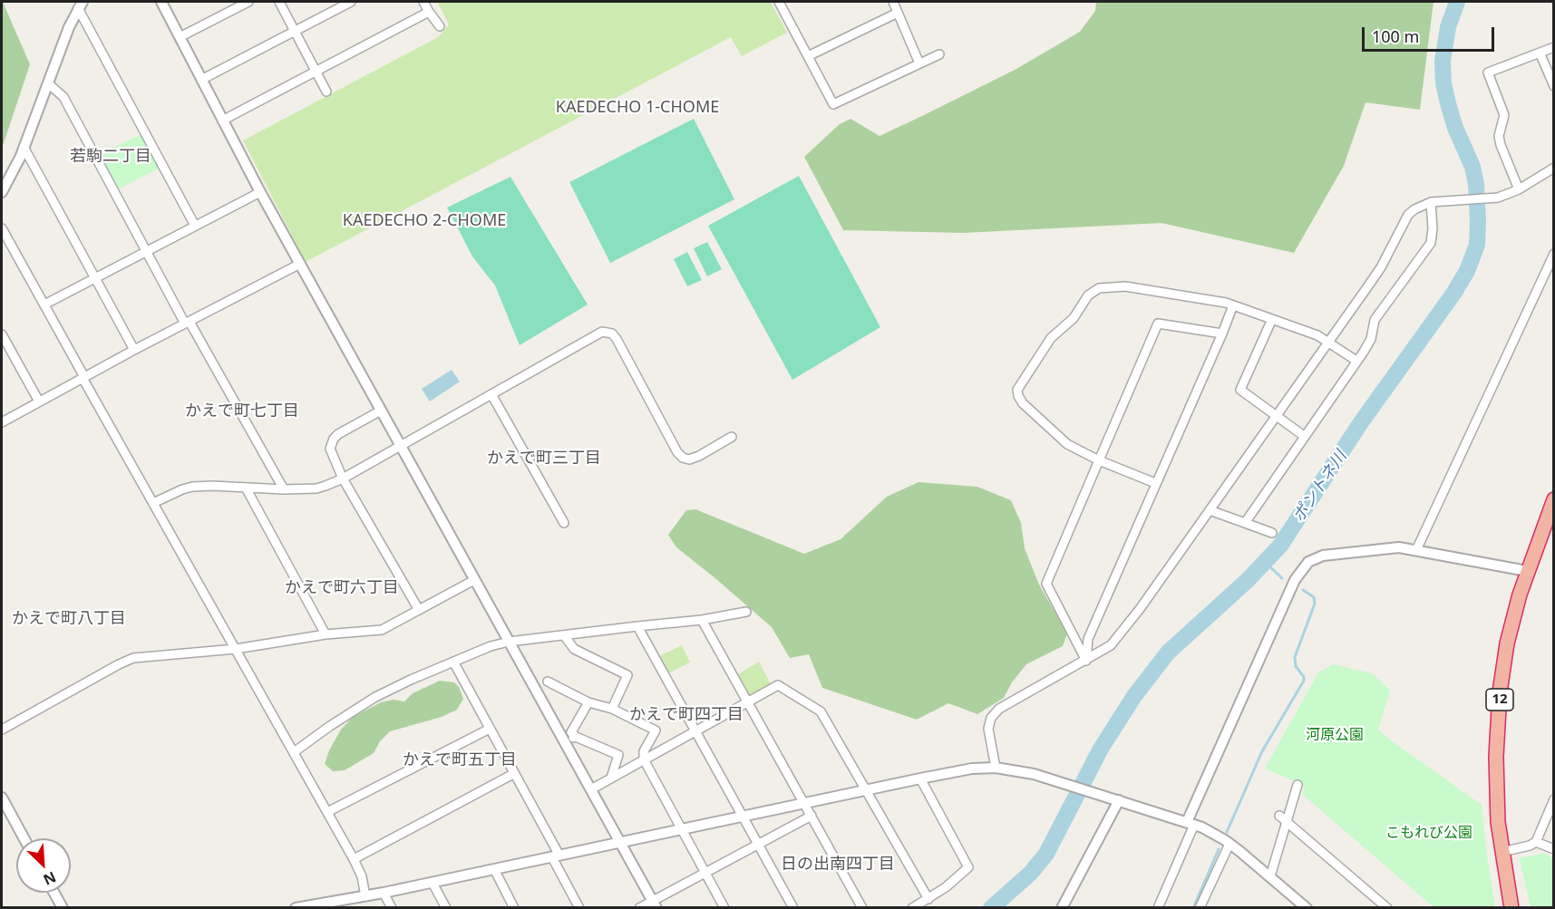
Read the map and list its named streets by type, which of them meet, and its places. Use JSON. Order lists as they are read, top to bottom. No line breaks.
{"streets":{"highway":["12"]},"districts":["KAEDECHO 1-CHOME","若駒二丁目","KAEDECHO 2-CHOME","かえで町七丁目","かえで町三丁目","かえで町六丁目","かえで町八丁目","かえで町四丁目","かえで町五丁目","日の出南四丁目"],"water":["ポントネ川"],"parks":["河原公園","こもれび公園"],"scale_bar":"100 m","north":"bottom right"}
